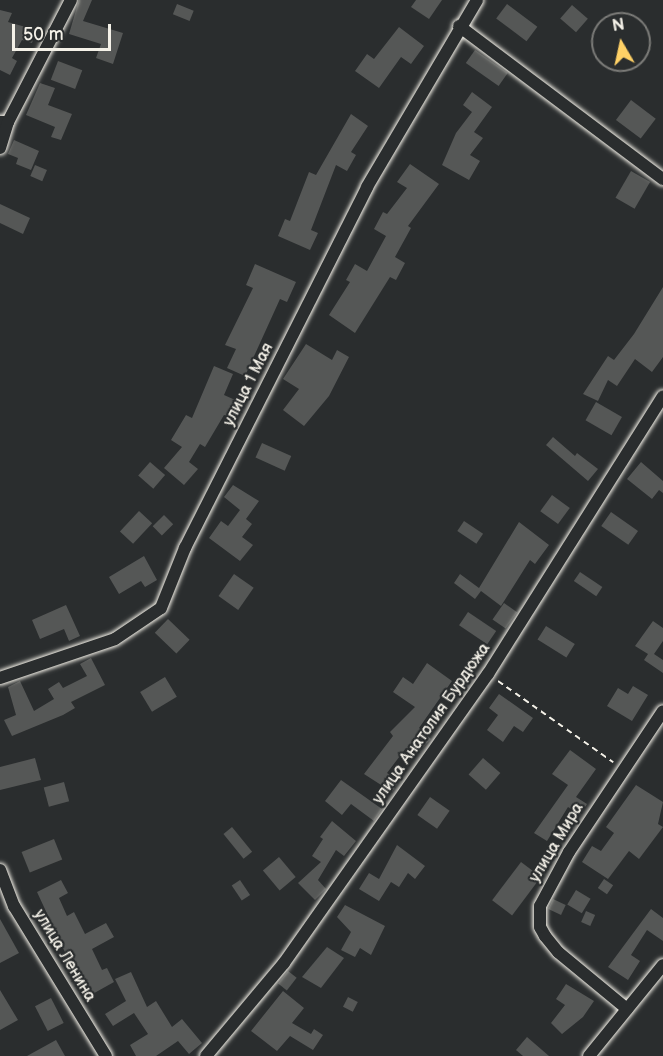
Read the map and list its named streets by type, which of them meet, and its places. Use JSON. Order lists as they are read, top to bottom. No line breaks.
{"streets":{"street":["улица 1 Мая","улица Анатолия Бурдюжа","улица Мира","улица Ленина"]},"scale_bar":"50 m","north":"top"}
